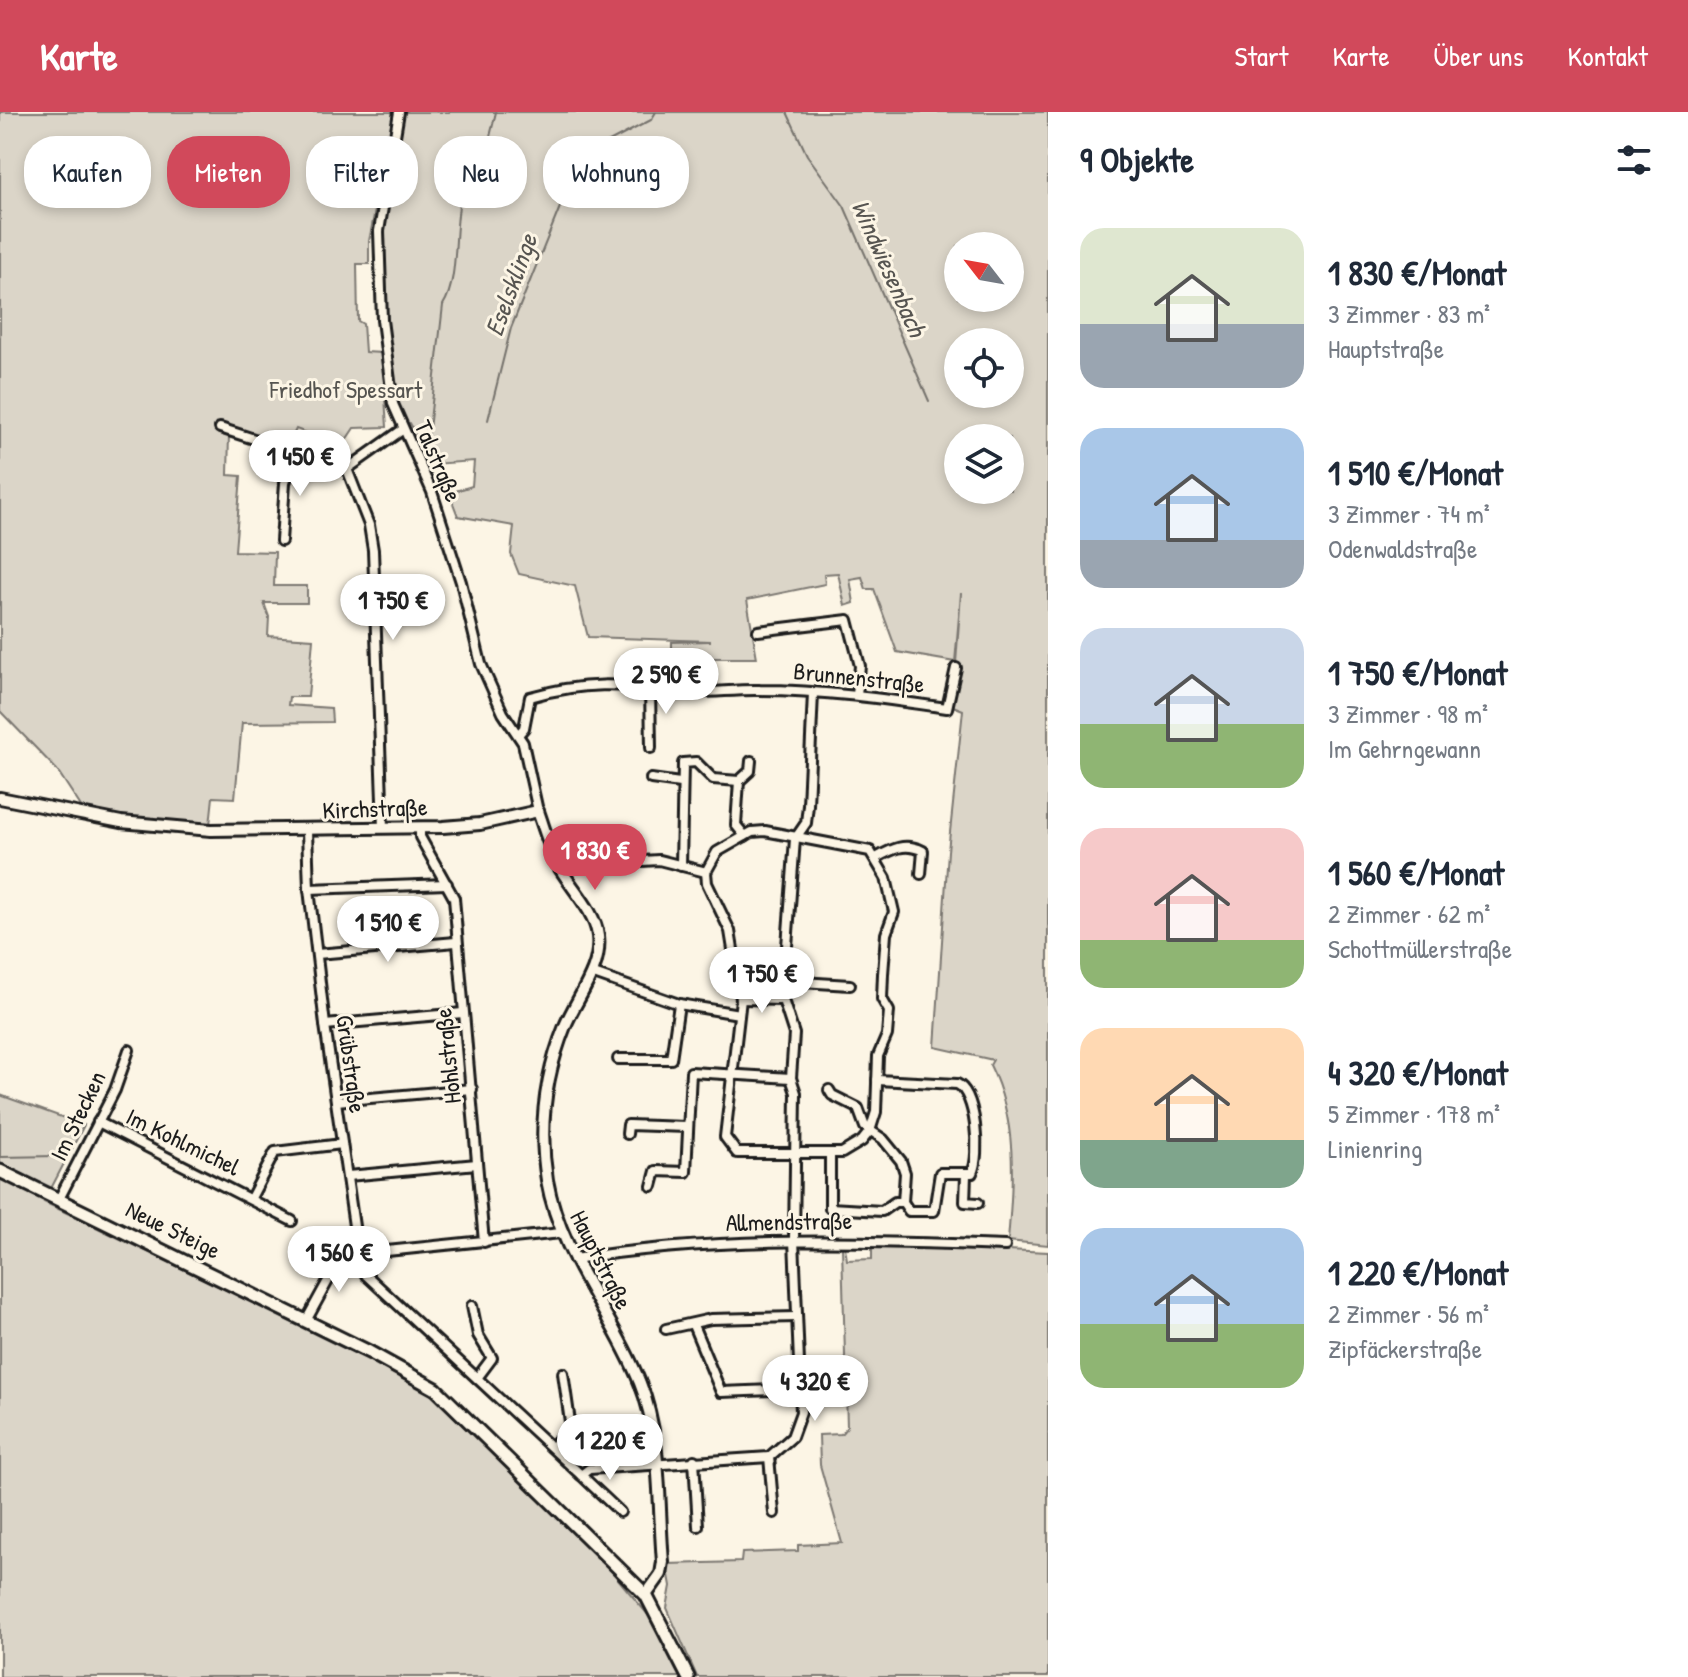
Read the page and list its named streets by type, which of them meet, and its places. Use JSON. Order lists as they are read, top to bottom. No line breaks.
{"streets":{"main road":["Neue Steige"],"street":["Talstraße","Brunnenstraße","Kirchstraße","Hohlstraße","Grübstraße","Im Stecken","Im Kohlmichel","Allmendstraße","Hauptstraße"]},"crossings":[["Talstraße","Brunnenstraße"],["Talstraße","Kirchstraße"],["Talstraße","Hauptstraße"],["Kirchstraße","Hohlstraße"],["Kirchstraße","Grübstraße"],["Kirchstraße","Hauptstraße"],["Grübstraße","Im Kohlmichel"],["Im Stecken","Im Kohlmichel"],["Im Stecken","Neue Steige"],["Allmendstraße","Hauptstraße"],["Neue Steige","Hauptstraße"]],"water":["Windwiesenbach","Eselsklinge"],"parks":["Friedhof Spessart"],"north":"top left","page":{"header":"Karte","nav":["Start","Karte","Über uns","Kontakt"],"heading":"9 Objekte","chip":["Kaufen","Mieten","Filter","Neu","Wohnung"],"list":[{"name":"1 830 €/Monat","note":"3 Zimmer · 83 m² · Hauptstraße"},{"name":"1 510 €/Monat","note":"3 Zimmer · 74 m² · Odenwaldstraße"},{"name":"1 750 €/Monat","note":"3 Zimmer · 98 m² · Im Gehrngewann"},{"name":"1 560 €/Monat","note":"2 Zimmer · 62 m² · Schottmüllerstraße"},{"name":"4 320 €/Monat","note":"5 Zimmer · 178 m² · Linienring"},{"name":"1 220 €/Monat","note":"2 Zimmer · 56 m² · Zipfäckerstraße"}],"price":["1 450 €","1 750 €","2 590 €","1 830 €","1 510 €","1 750 €","1 560 €","4 320 €","1 220 €"]}}
